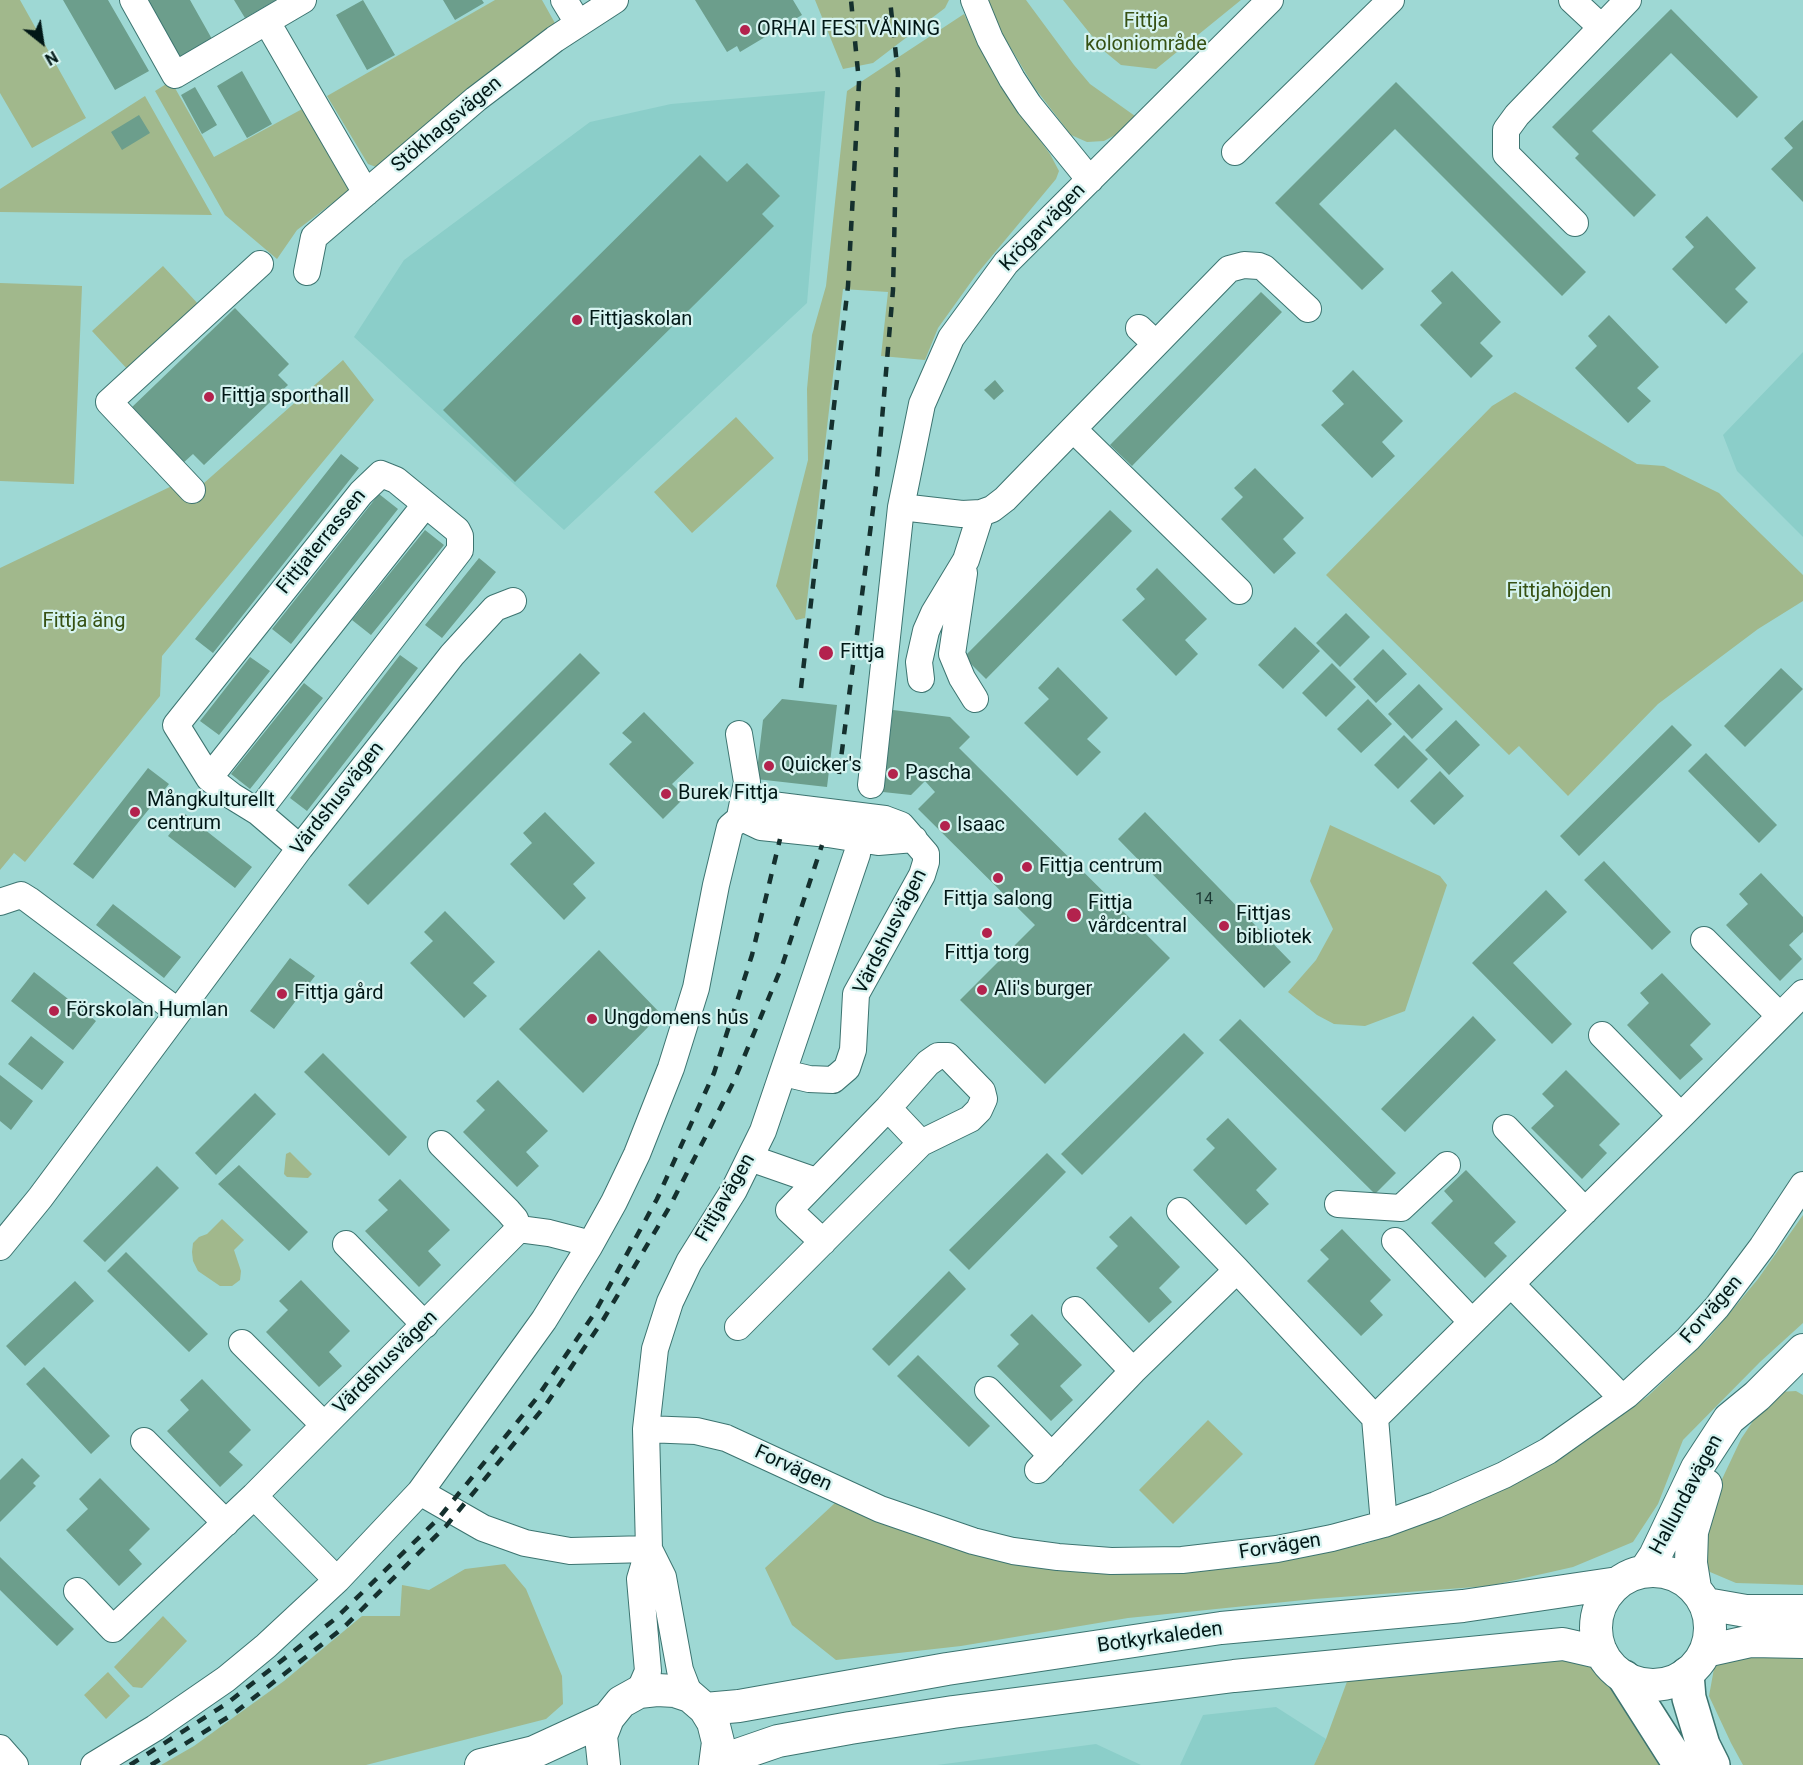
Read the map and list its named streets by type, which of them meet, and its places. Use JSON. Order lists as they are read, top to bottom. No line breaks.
{"streets":{"main road":["Hallundavägen","Botkyrkaleden"],"street":["Stökhagsvägen","Krögarvägen","Fittjaterrassen","Värdshusvägen","Fittjavägen","Forvägen"]},"crossings":[["Fittjaterrassen","Värdshusvägen"],["Värdshusvägen","Fittjavägen"],["Fittjavägen","Forvägen"],["Fittjavägen","Botkyrkaleden"],["Hallundavägen","Botkyrkaleden"]],"parks":["Fittja koloniområde","Fittjahöjden","Fittja äng"],"places":["ORHAI FESTVÅNING","Fittjaskolan","Fittja sporthall","Fittja","Quicker's","Pascha","Burek Fittja","Mångkulturellt centrum","Isaac","Fittja centrum","Fittja salong","Fittja vårdcentral","Fittjas bibliotek","Fittja torg","Ali's burger","Fittja gård","Förskolan Humlan","Ungdomens hus"],"house_numbers":["14"],"north":"bottom right"}
